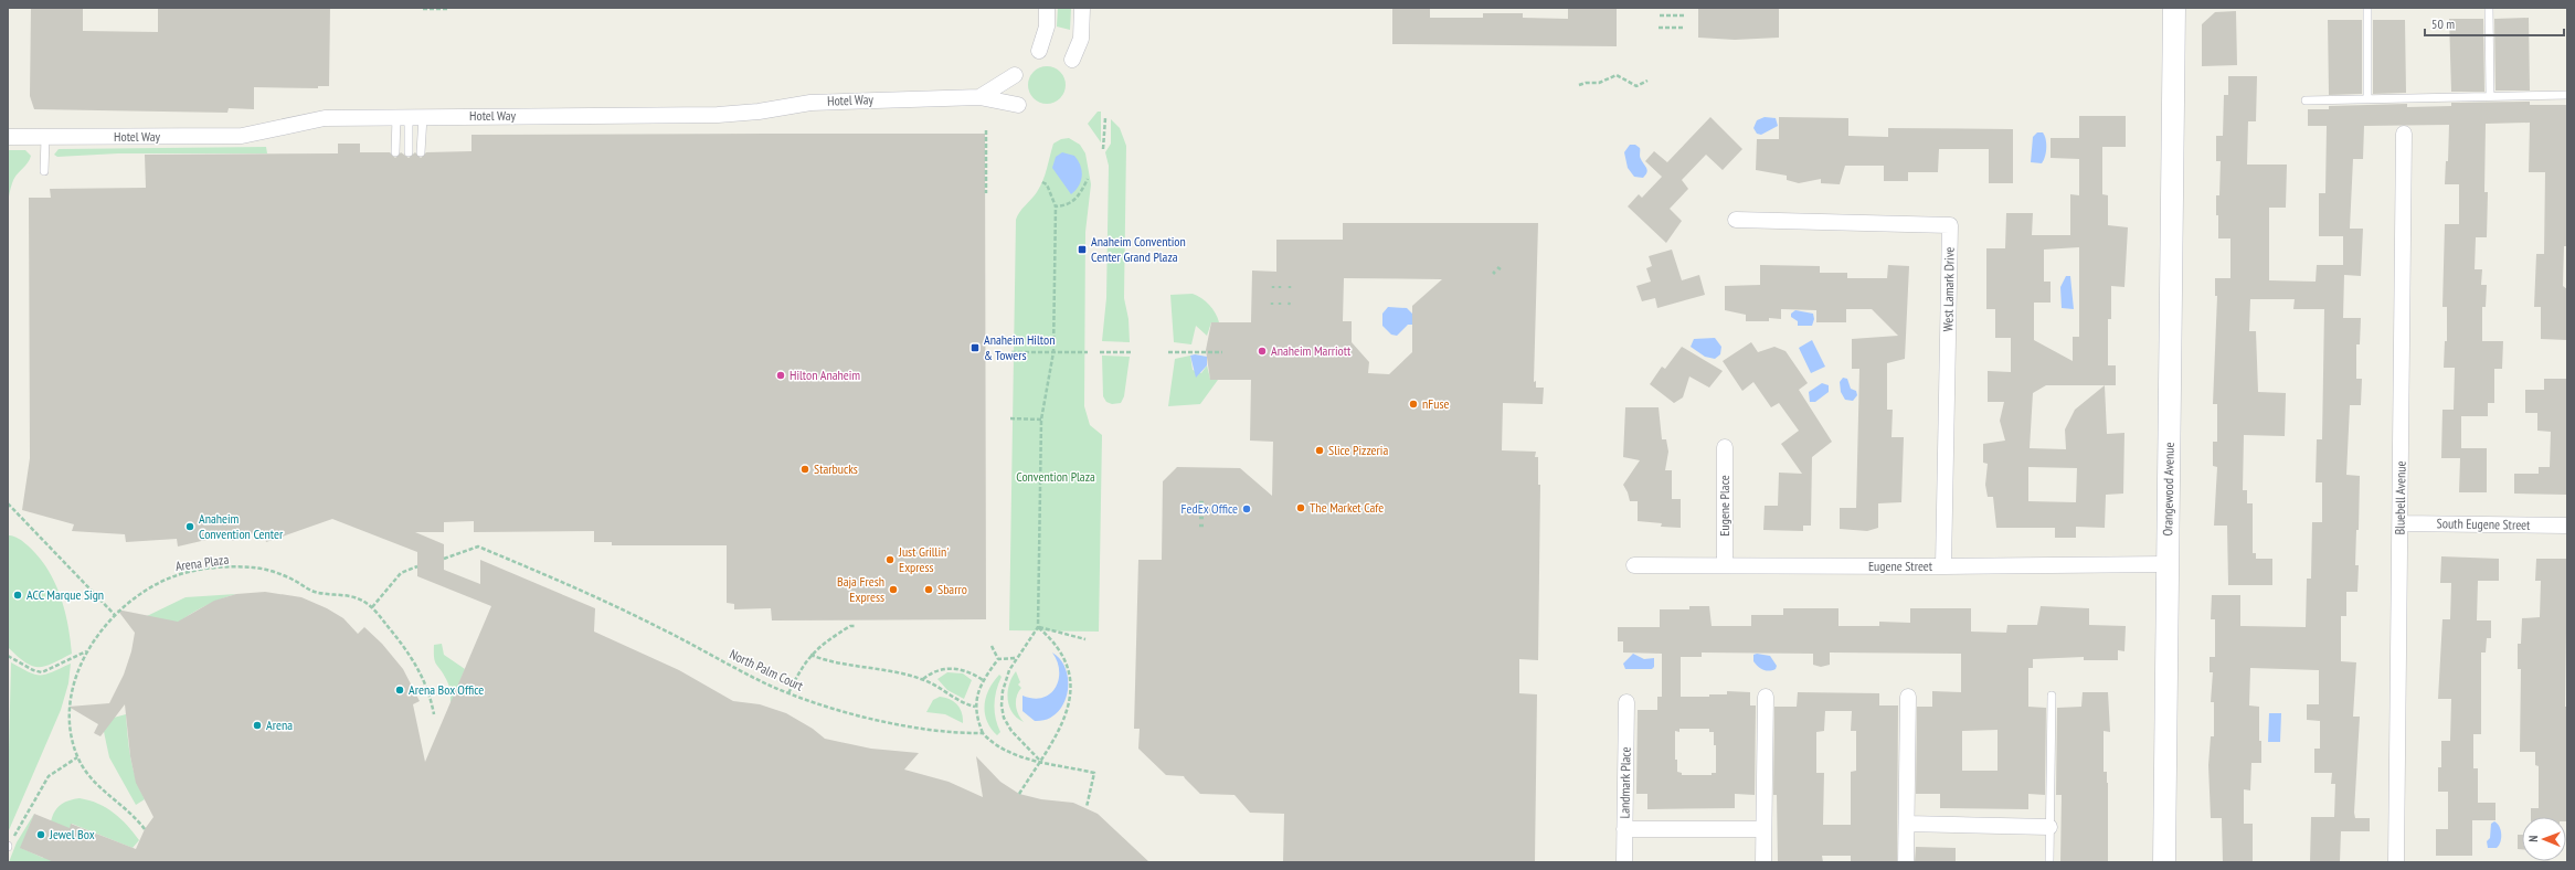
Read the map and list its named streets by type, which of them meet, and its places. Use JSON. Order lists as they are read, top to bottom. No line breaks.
{"streets":{"main road":["Orangewood Avenue"],"street":["Hotel Way","West Lamark Drive","Bluebell Avenue","Eugene Place","South Eugene Street","Eugene Street","Landmark Place"],"path":["Arena Plaza","North Palm Court"]},"crossings":[["West Lamark Drive","Eugene Street"],["Orangewood Avenue","Eugene Street"],["Bluebell Avenue","South Eugene Street"],["Eugene Place","Eugene Street"]],"parks":["Convention Plaza"],"places":{"transit":["Anaheim Convention Center Grand Plaza","Anaheim Hilton & Towers"],"other":["Anaheim Marriott","Hilton Anaheim","nFuse","Slice Pizzeria","Starbucks","The Market Cafe","FedEx Office","Anaheim Convention Center","Just Grillin' Express","Baja Fresh Express","Sbarro","ACC Marque Sign","Arena Box Office","Arena","Jewel Box"]},"scale_bar":"50 m","north":"left"}
